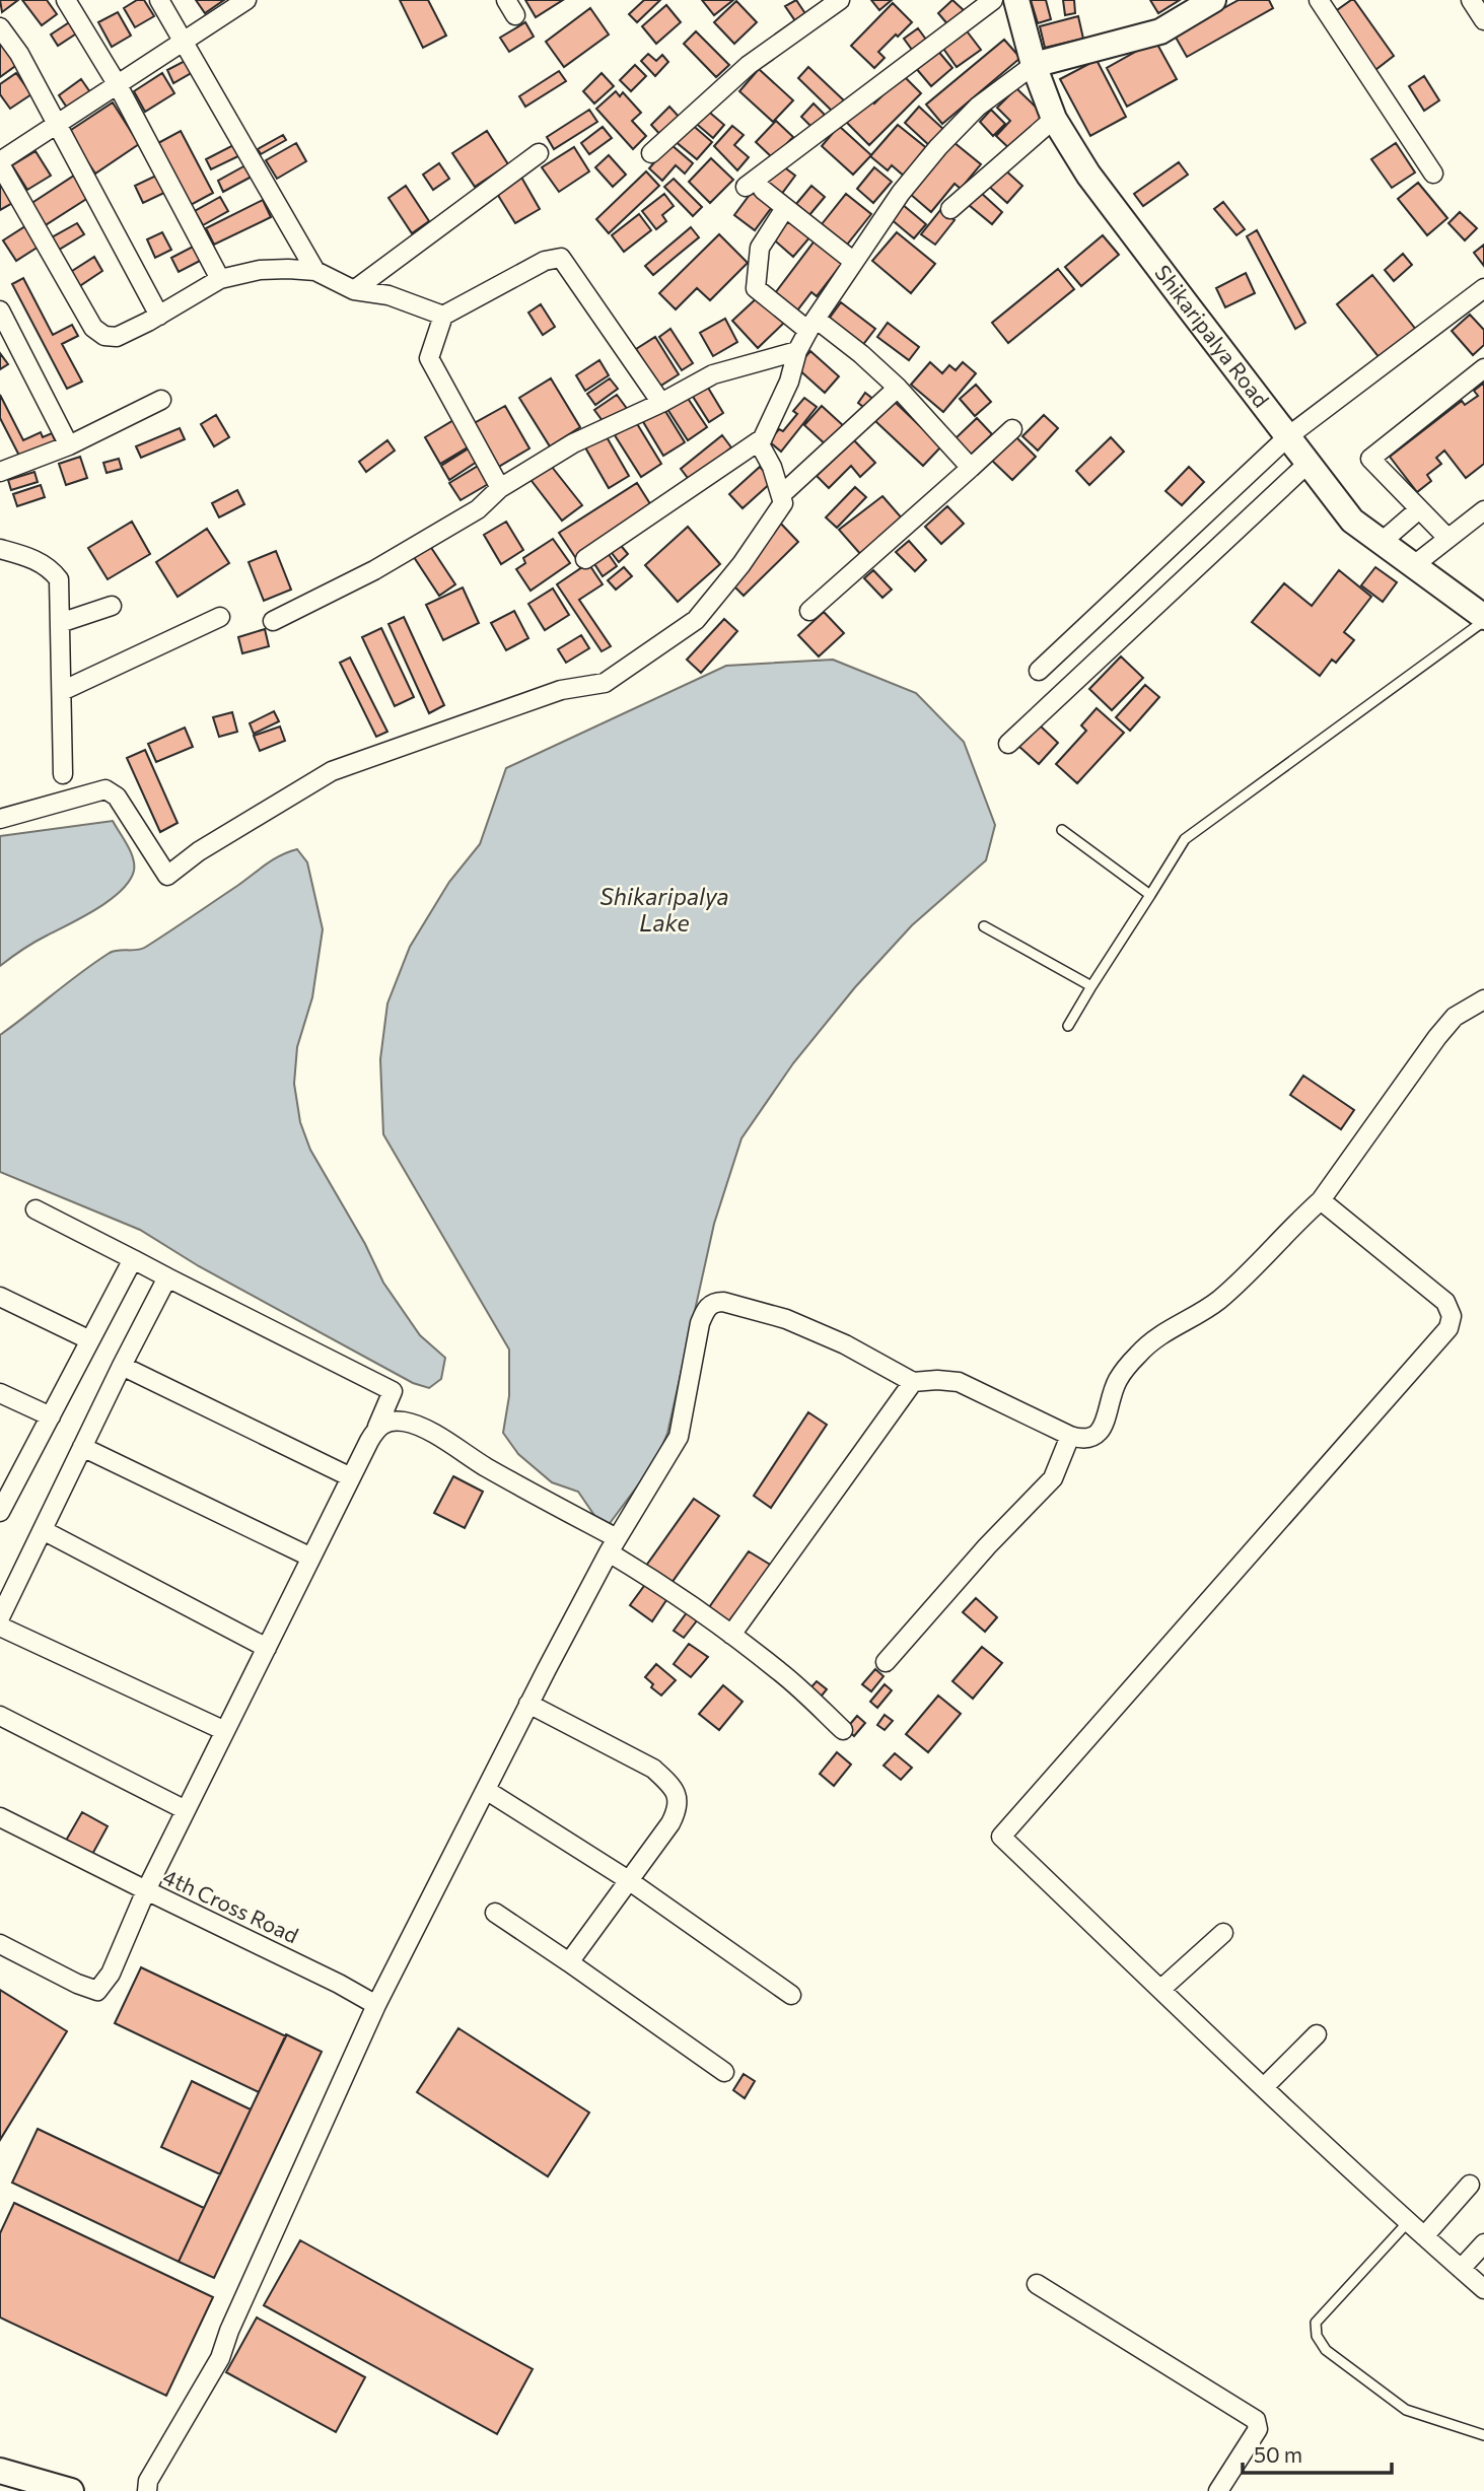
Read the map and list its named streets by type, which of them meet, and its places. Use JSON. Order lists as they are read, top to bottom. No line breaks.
{"streets":{"street":["Shikaripalya Road","4th Cross Road"]},"water":["Shikaripalya Lake"],"scale_bar":"50 m"}
